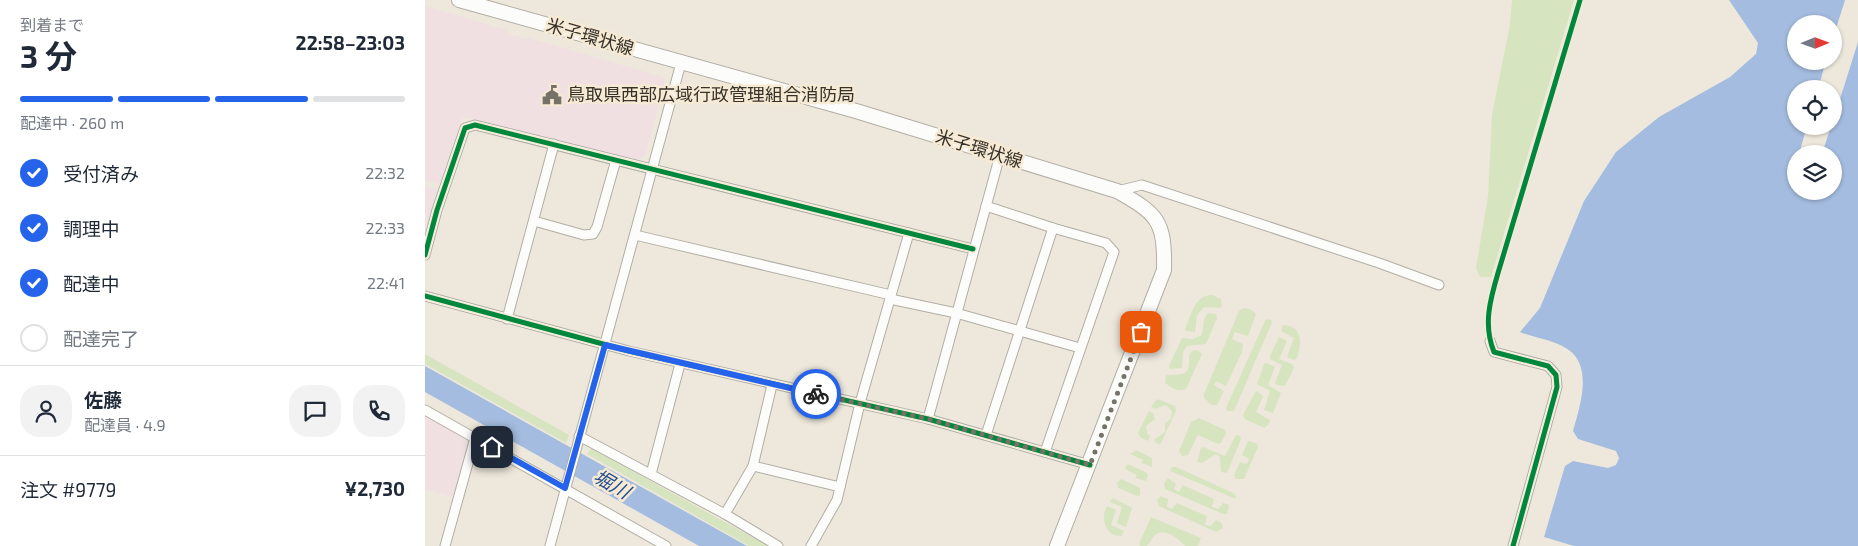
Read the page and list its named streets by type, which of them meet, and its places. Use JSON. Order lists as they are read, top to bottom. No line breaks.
{"streets":{"main road":["米子環状線"]},"water":["堀川"],"places":{"public building":["鳥取県西部広域行政管理組合消防局"]},"north":"right","page":{"heading":["3 分","到着まで","22:58–23:03"],"panel":["佐藤","配達員 · 4.9","注文 #9779","¥2,730"],"bar":"配達中 · 260 m","list":[["受付済み","22:32"],["調理中","22:33"],["配達中","22:41"],"配達完了"]}}
